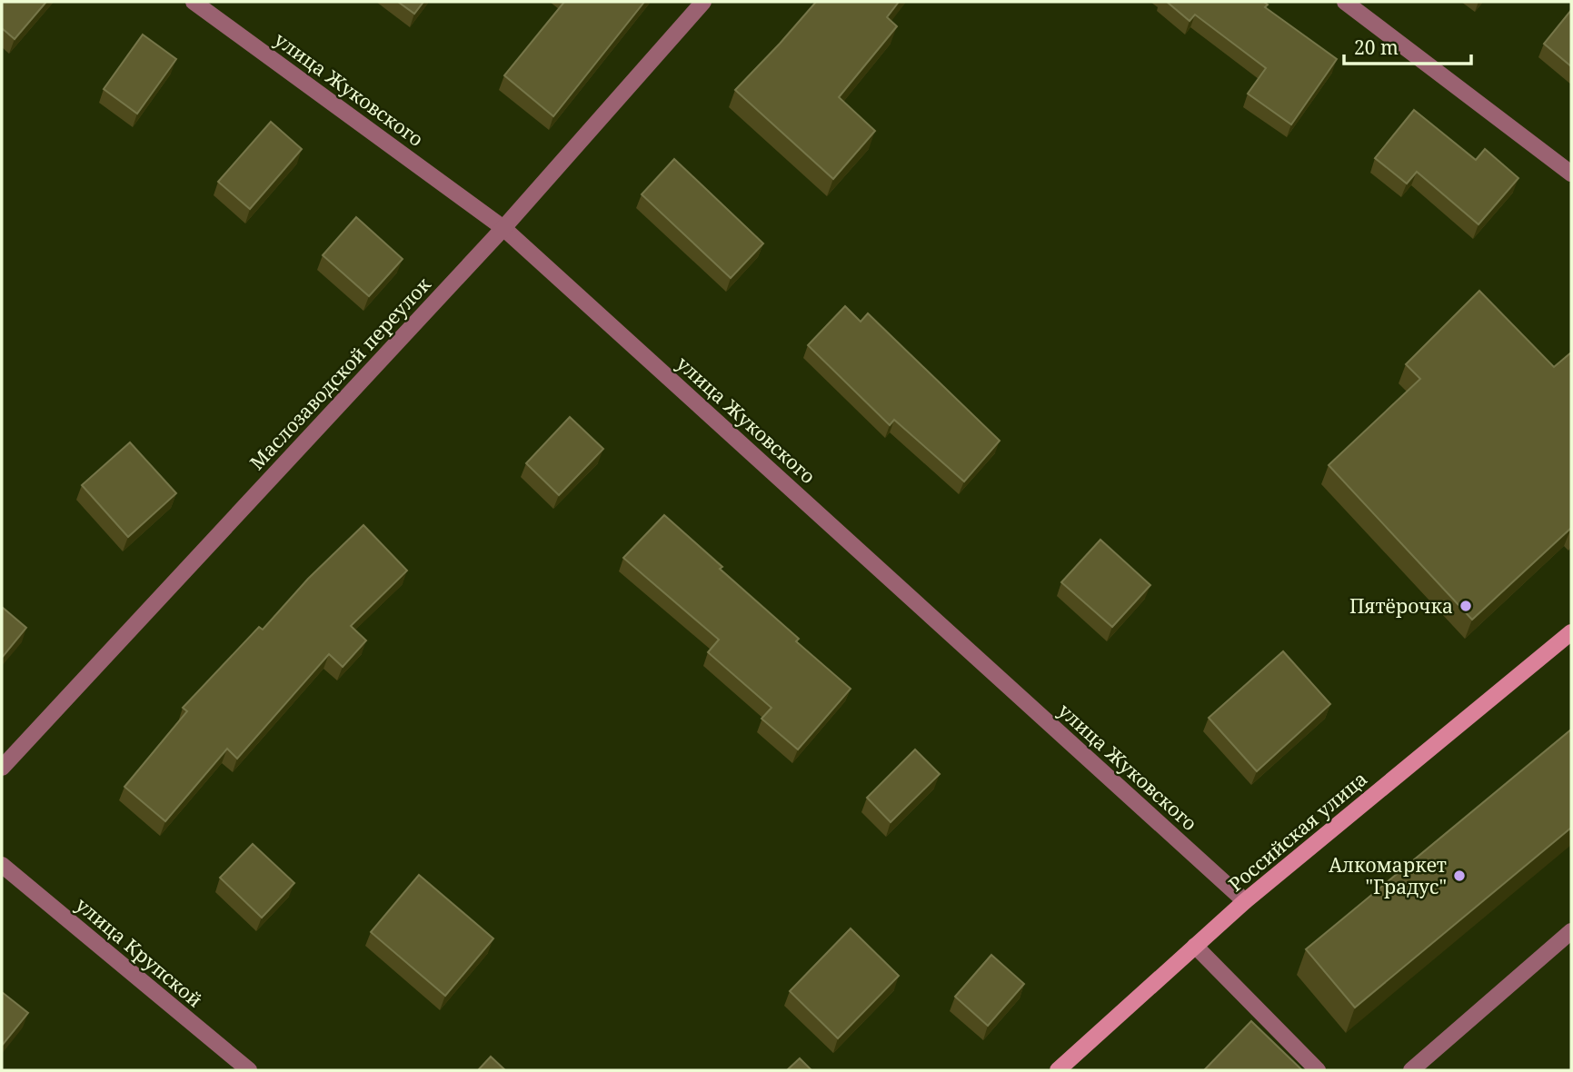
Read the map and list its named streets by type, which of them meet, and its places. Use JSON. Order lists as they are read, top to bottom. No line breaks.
{"streets":{"main road":["Российская улица"],"street":["улица Жуковского","Маслозаводской переулок","улица Крупской"]},"crossings":[["улица Жуковского","Маслозаводской переулок"],["улица Жуковского","Российская улица"]],"places":["Пятёрочка","Алкомаркет \"Градус\""],"scale_bar":"20 m"}
